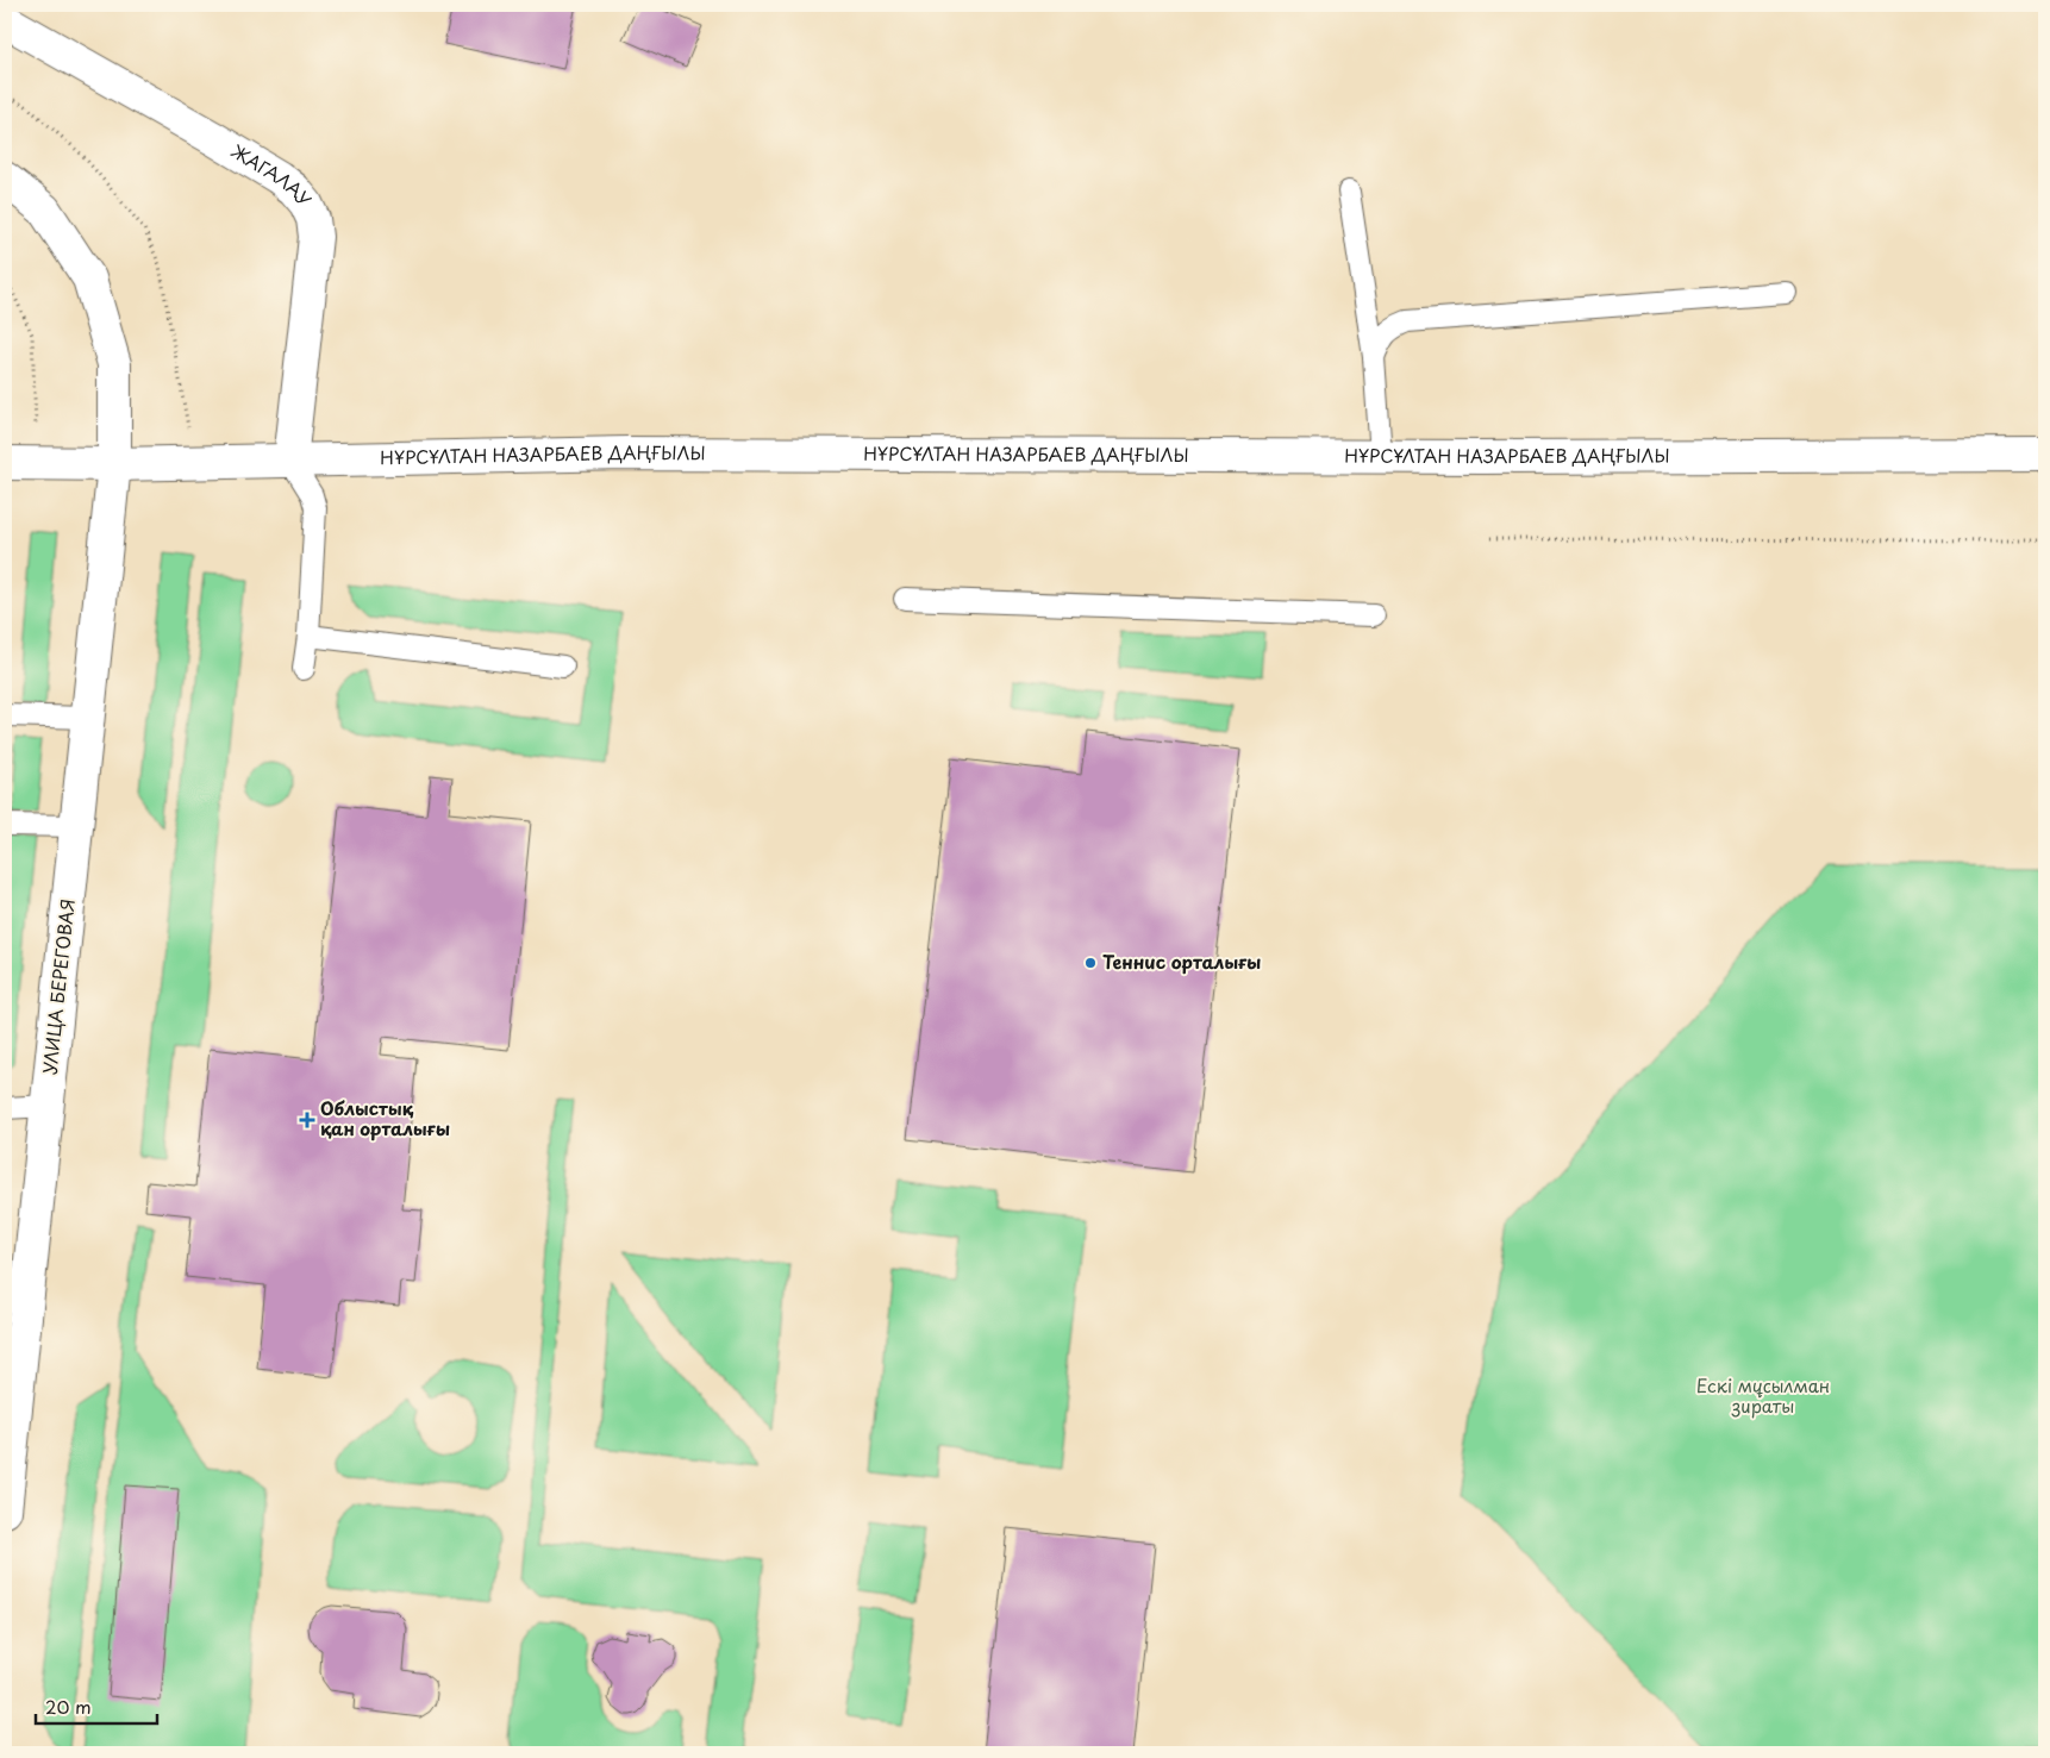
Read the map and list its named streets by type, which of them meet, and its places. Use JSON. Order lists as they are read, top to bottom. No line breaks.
{"streets":{"main road":["ЖАГАЛАУ","НҰРСҰЛТАН НАЗАРБАЕВ ДАҢҒЫЛЫ","УЛИЦА БЕРЕГОВАЯ"]},"crossings":[["ЖАГАЛАУ","НҰРСҰЛТАН НАЗАРБАЕВ ДАҢҒЫЛЫ"],["НҰРСҰЛТАН НАЗАРБАЕВ ДАҢҒЫЛЫ","УЛИЦА БЕРЕГОВАЯ"]],"parks":["Ескі мұсылман зираты"],"places":{"other":["Теннис орталығы"],"health":["Облыстық қан орталығы"]},"scale_bar":"20 m"}
